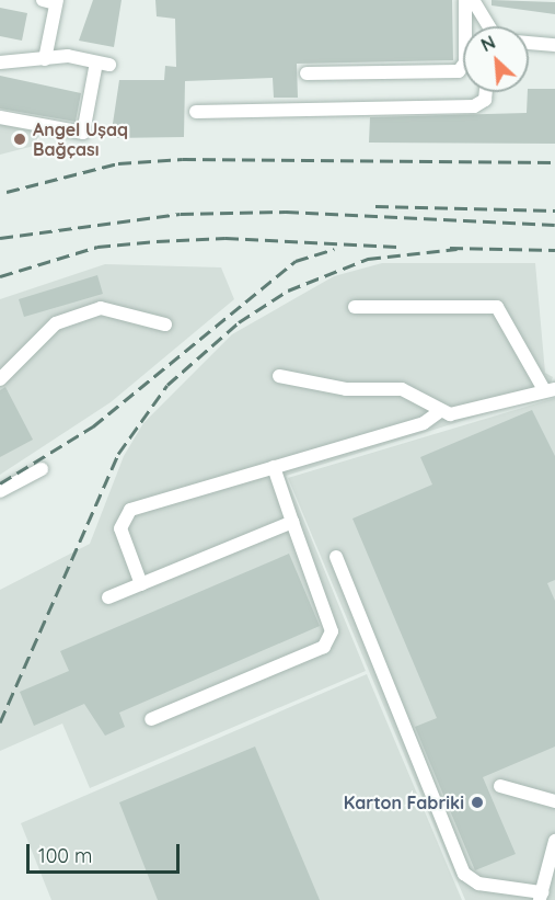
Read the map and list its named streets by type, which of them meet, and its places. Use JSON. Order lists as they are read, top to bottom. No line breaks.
{"places":["Angel Uşaq Bağçası","Karton Fabriki"],"scale_bar":"100 m","north":"top left"}
